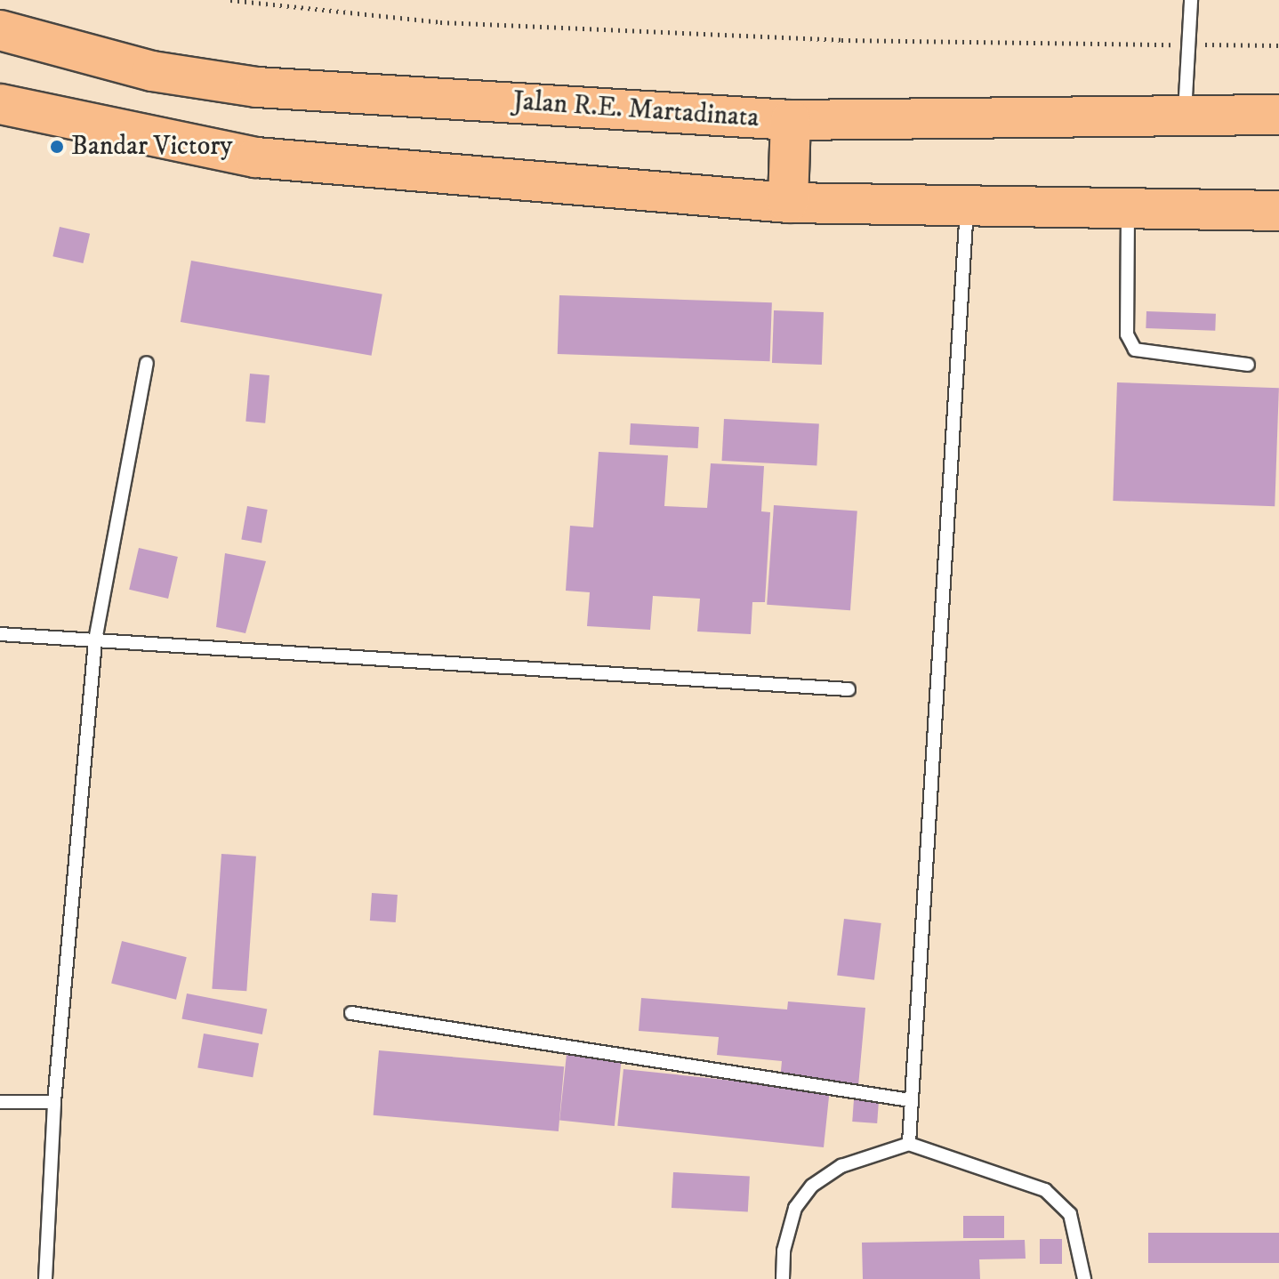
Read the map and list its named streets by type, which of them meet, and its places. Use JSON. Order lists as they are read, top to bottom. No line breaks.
{"streets":{"highway":["Jalan R.E. Martadinata"]},"places":["Bandar Victory"]}
